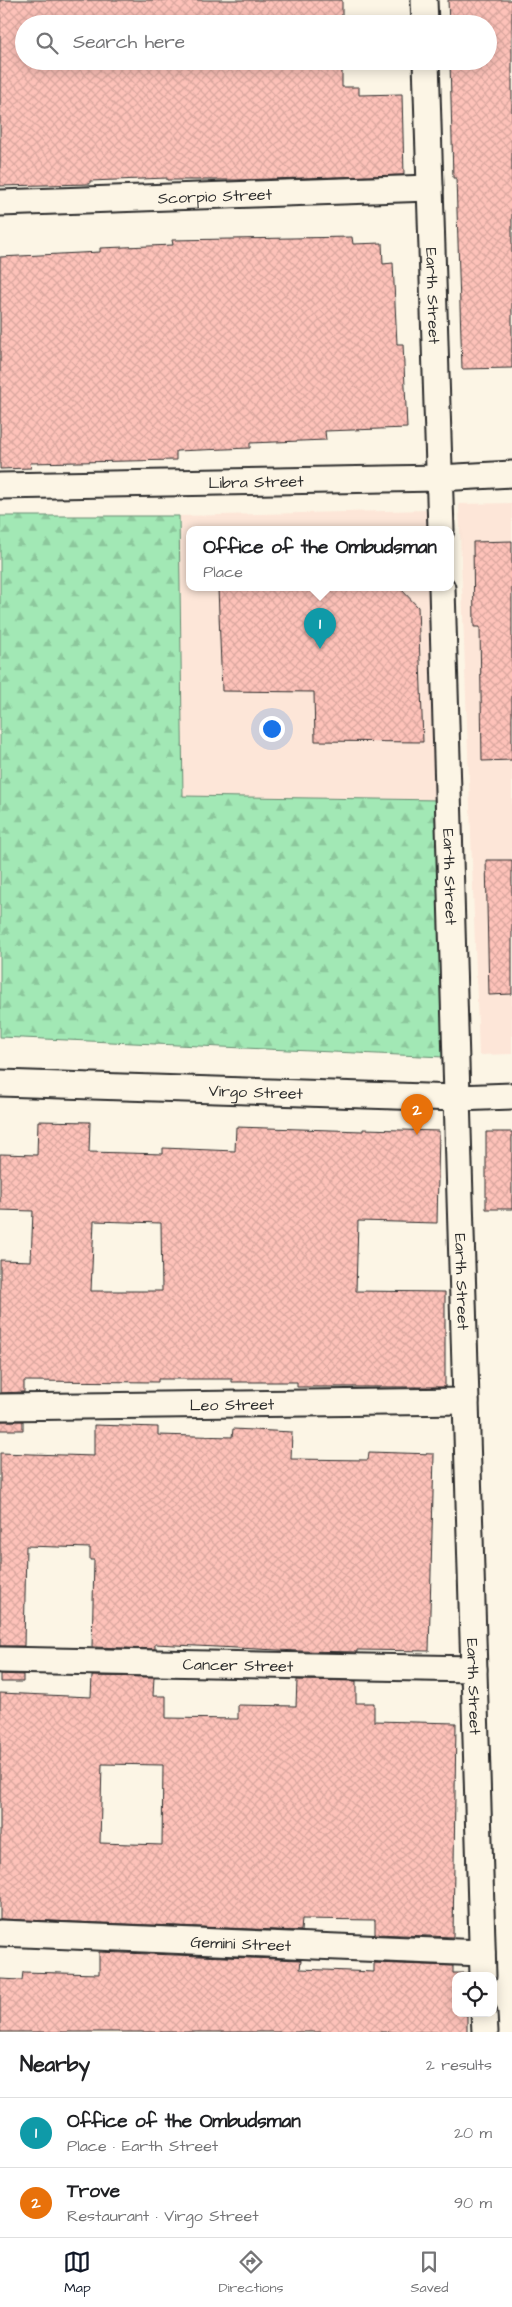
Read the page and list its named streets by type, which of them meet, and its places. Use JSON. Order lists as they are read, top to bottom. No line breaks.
{"streets":{"street":["Scorpio Street","Earth Street","Libra Street","Virgo Street","Leo Street","Cancer Street","Gemini Street"]},"crossings":[["Scorpio Street","Earth Street"],["Earth Street","Libra Street"],["Earth Street","Virgo Street"],["Earth Street","Leo Street"],["Earth Street","Cancer Street"],["Earth Street","Gemini Street"]],"page":{"search":"Search here","popup":["Office of the Ombudsman","Place"],"pins":["1","2"],"heading":["Nearby","2 results"],"list":[{"mark":"1","name":"Office of the Ombudsman","note":"Place · Earth Street","value":"20 m"},{"mark":"2","name":"Trove","note":"Restaurant · Virgo Street","value":"90 m"}],"nav":["Map","Directions","Saved"]}}
